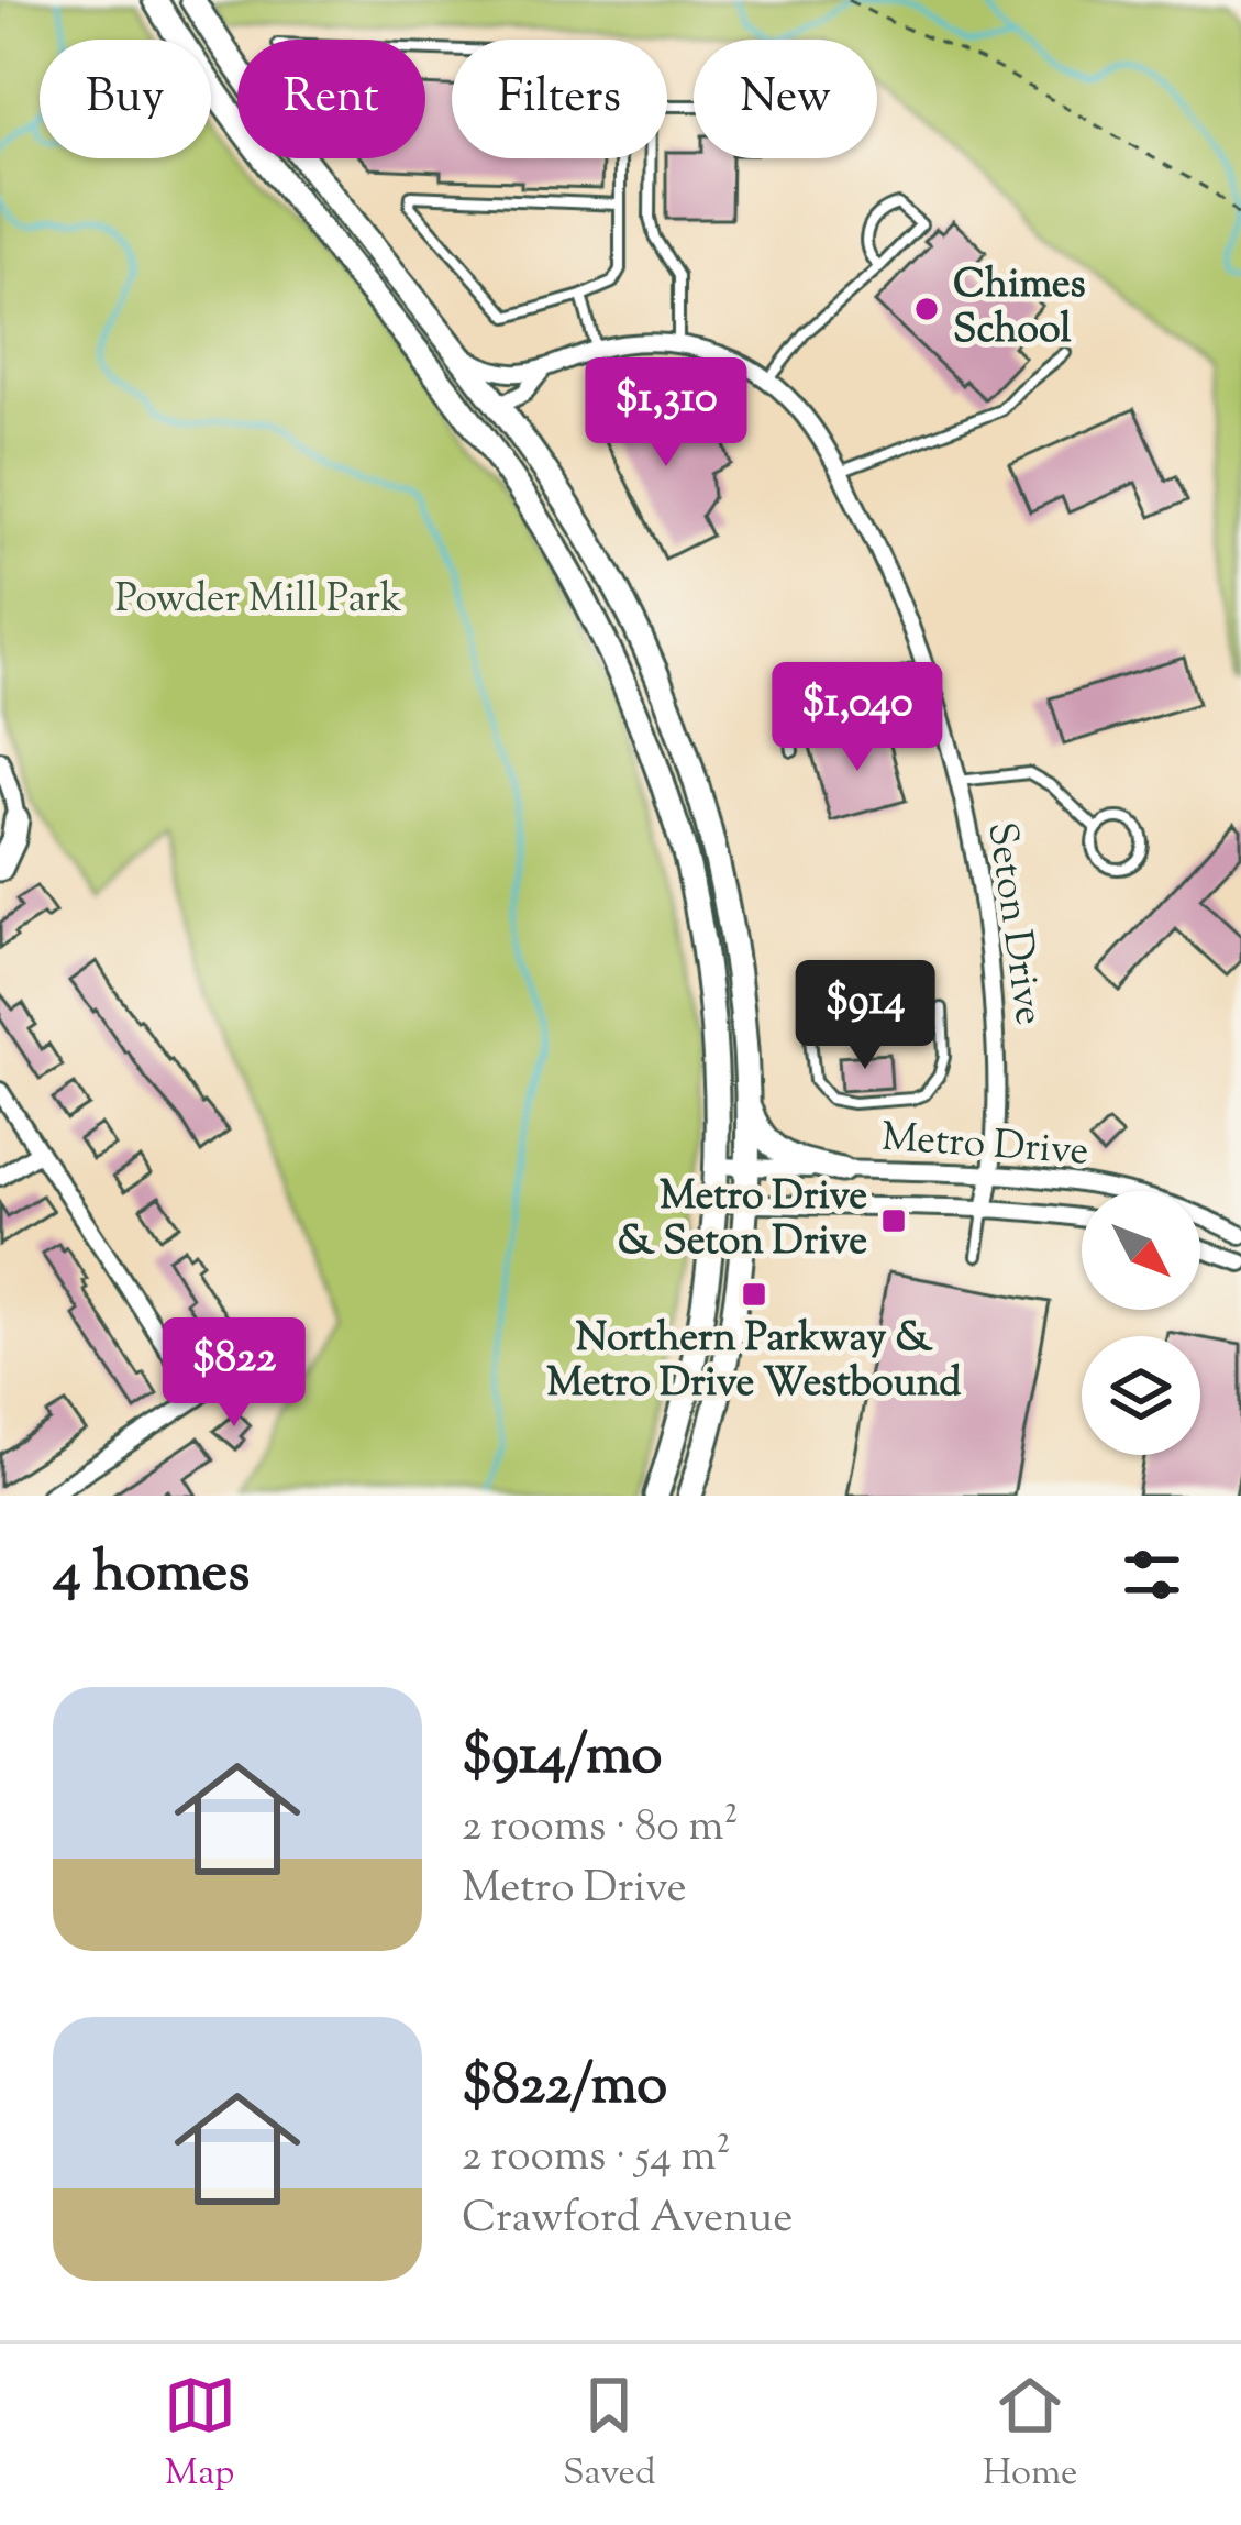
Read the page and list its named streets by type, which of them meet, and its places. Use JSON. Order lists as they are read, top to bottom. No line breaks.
{"streets":{"street":["Seton Drive","Metro Drive"]},"crossings":[["Seton Drive","Metro Drive"]],"parks":["Powder Mill Park"],"places":{"other":["Chimes School"],"transit":["Metro Drive & Seton Drive","Northern Parkway & Metro Drive Westbound"]},"north":"bottom right","page":{"chip":["Buy","Rent","Filters","New"],"price":["$1,310","$1,040","$914","$822"],"heading":"4 homes","list":[{"name":"$914/mo","note":"2 rooms · 80 m² · Metro Drive"},{"name":"$822/mo","note":"2 rooms · 54 m² · Crawford Avenue"}],"tabs":["Map","Saved","Home"]}}
